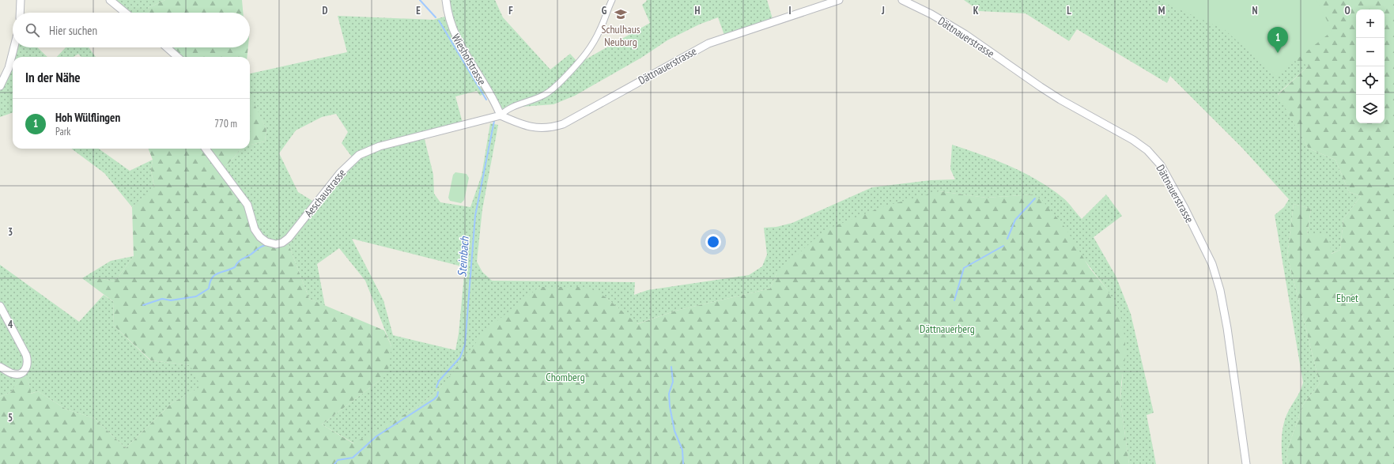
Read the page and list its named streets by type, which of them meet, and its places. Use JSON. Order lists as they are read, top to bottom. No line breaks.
{"streets":{"street":["Dättnauerstrasse","Wieshofstrasse","Aeschaustrasse"]},"crossings":[["Dättnauerstrasse","Wieshofstrasse"],["Dättnauerstrasse","Aeschaustrasse"],["Wieshofstrasse","Aeschaustrasse"]],"water":["Steinbach"],"parks":["Ebnet","Dättnauerberg","Chomberg"],"places":{"school or university":["Schulhaus Neuburg"]},"page":{"map_buttons":["+","−"],"search":"Hier suchen","pins":"1","heading":"In der Nähe","list":[{"mark":"1","name":"Hoh Wülflingen","note":"Park","value":"770 m"}]},"grid":{"columns":["D","E","F","G","H","I","J","K","L","M","N","O"],"rows":["3","4","5"]}}
